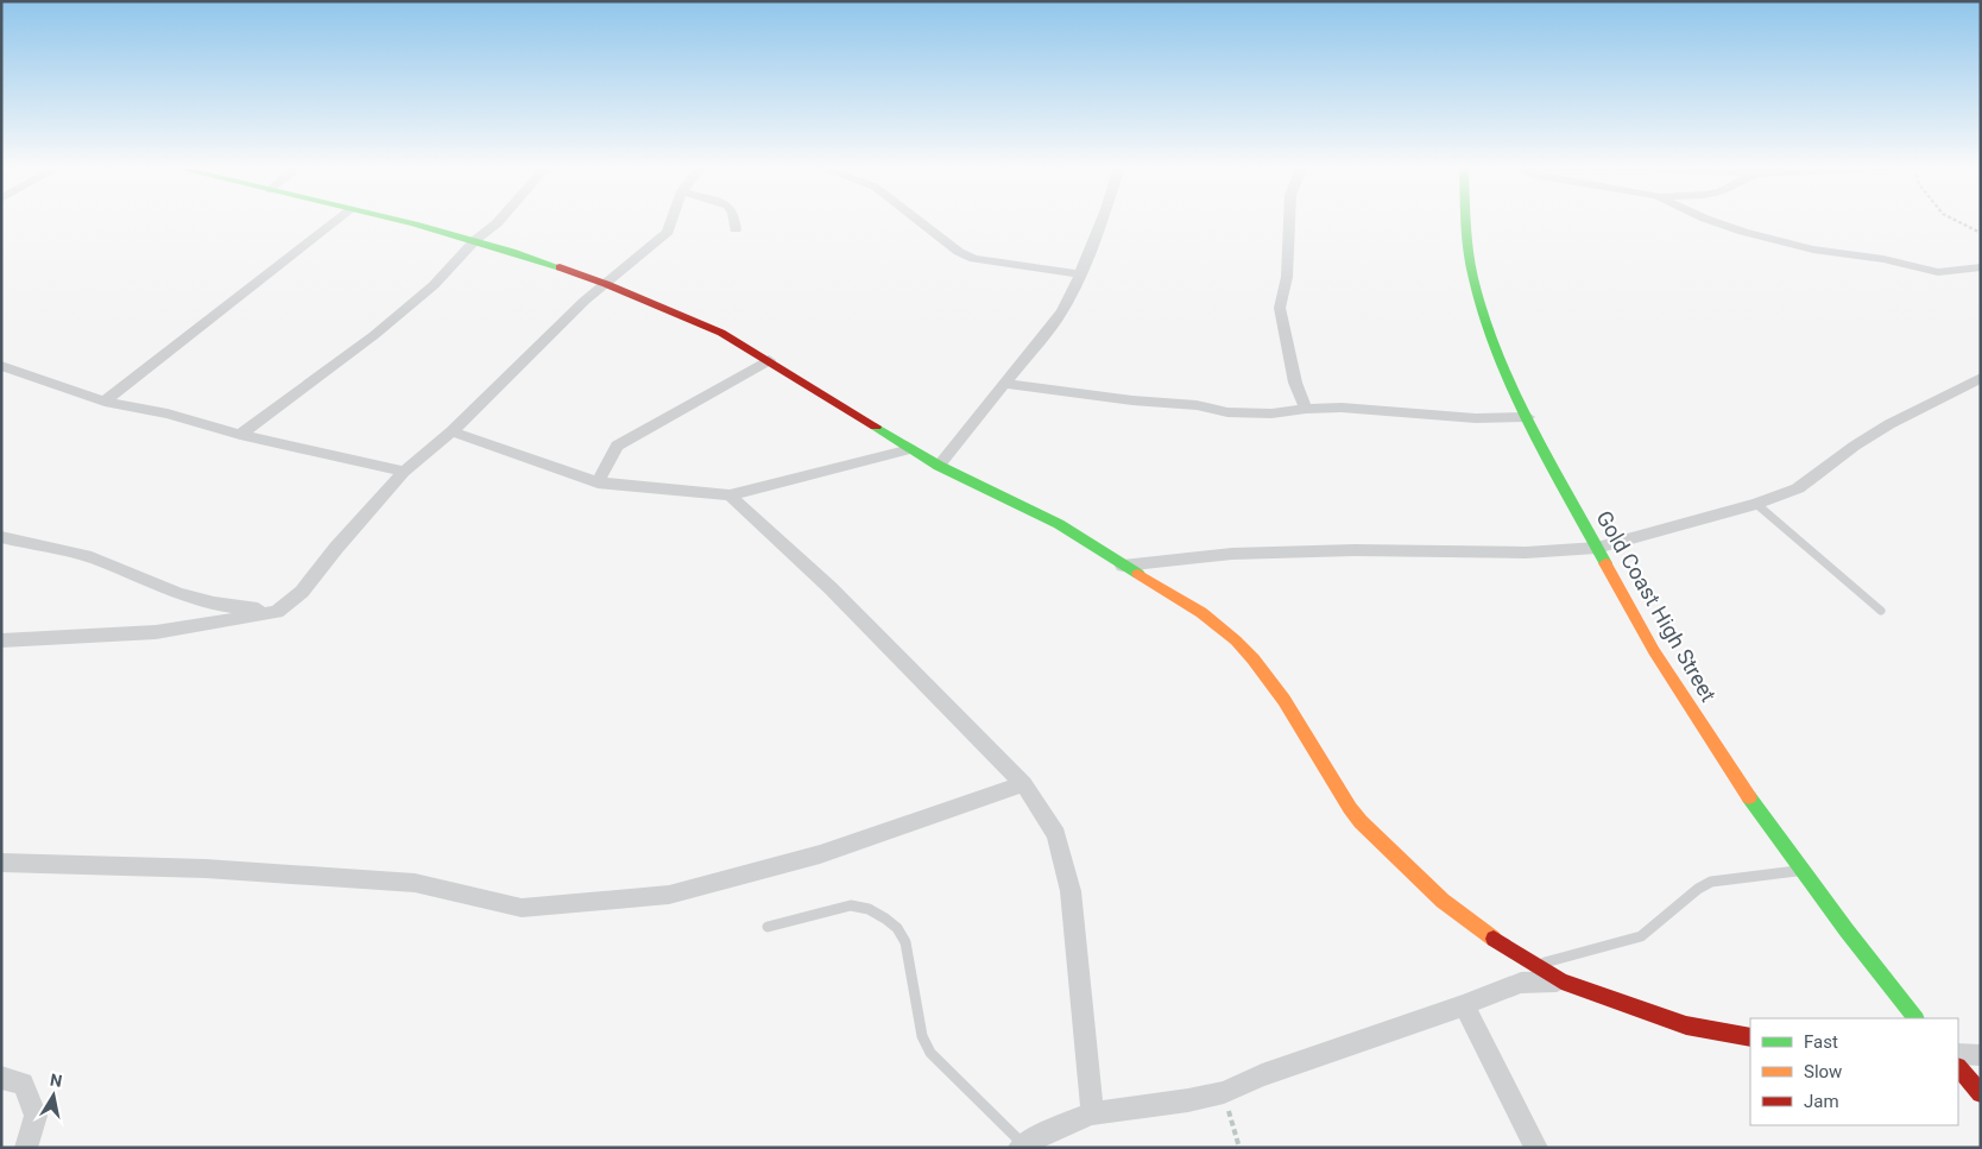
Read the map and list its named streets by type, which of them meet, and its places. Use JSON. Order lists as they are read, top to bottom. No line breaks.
{"streets":{"street":["Gold Coast High Street"]},"legend":["Fast","Slow","Jam"],"north":"top"}
